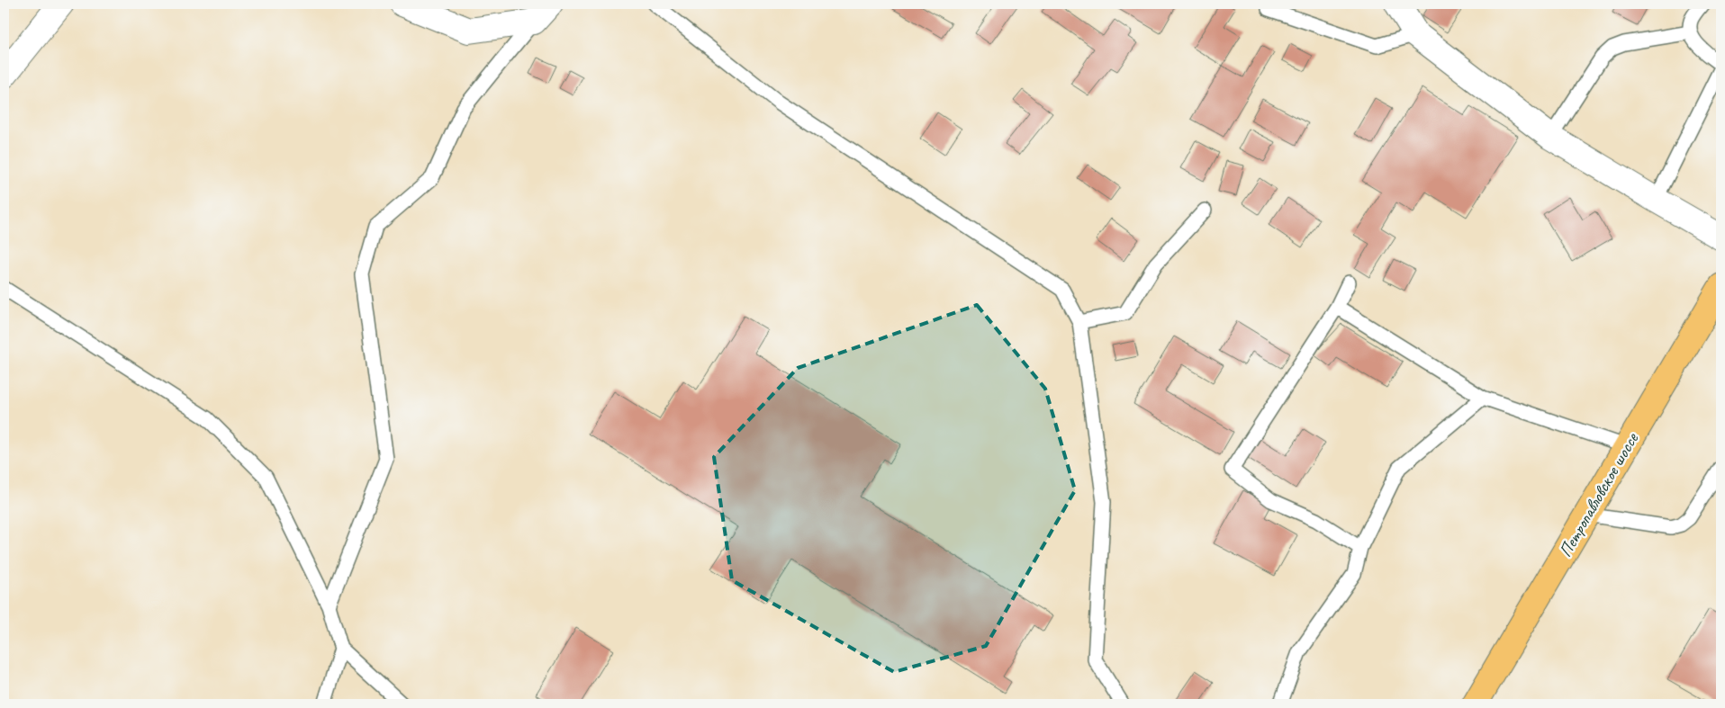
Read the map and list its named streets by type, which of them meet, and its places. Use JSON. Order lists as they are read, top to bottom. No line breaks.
{"streets":{"main road":["Петропавловское шоссе"]}}
